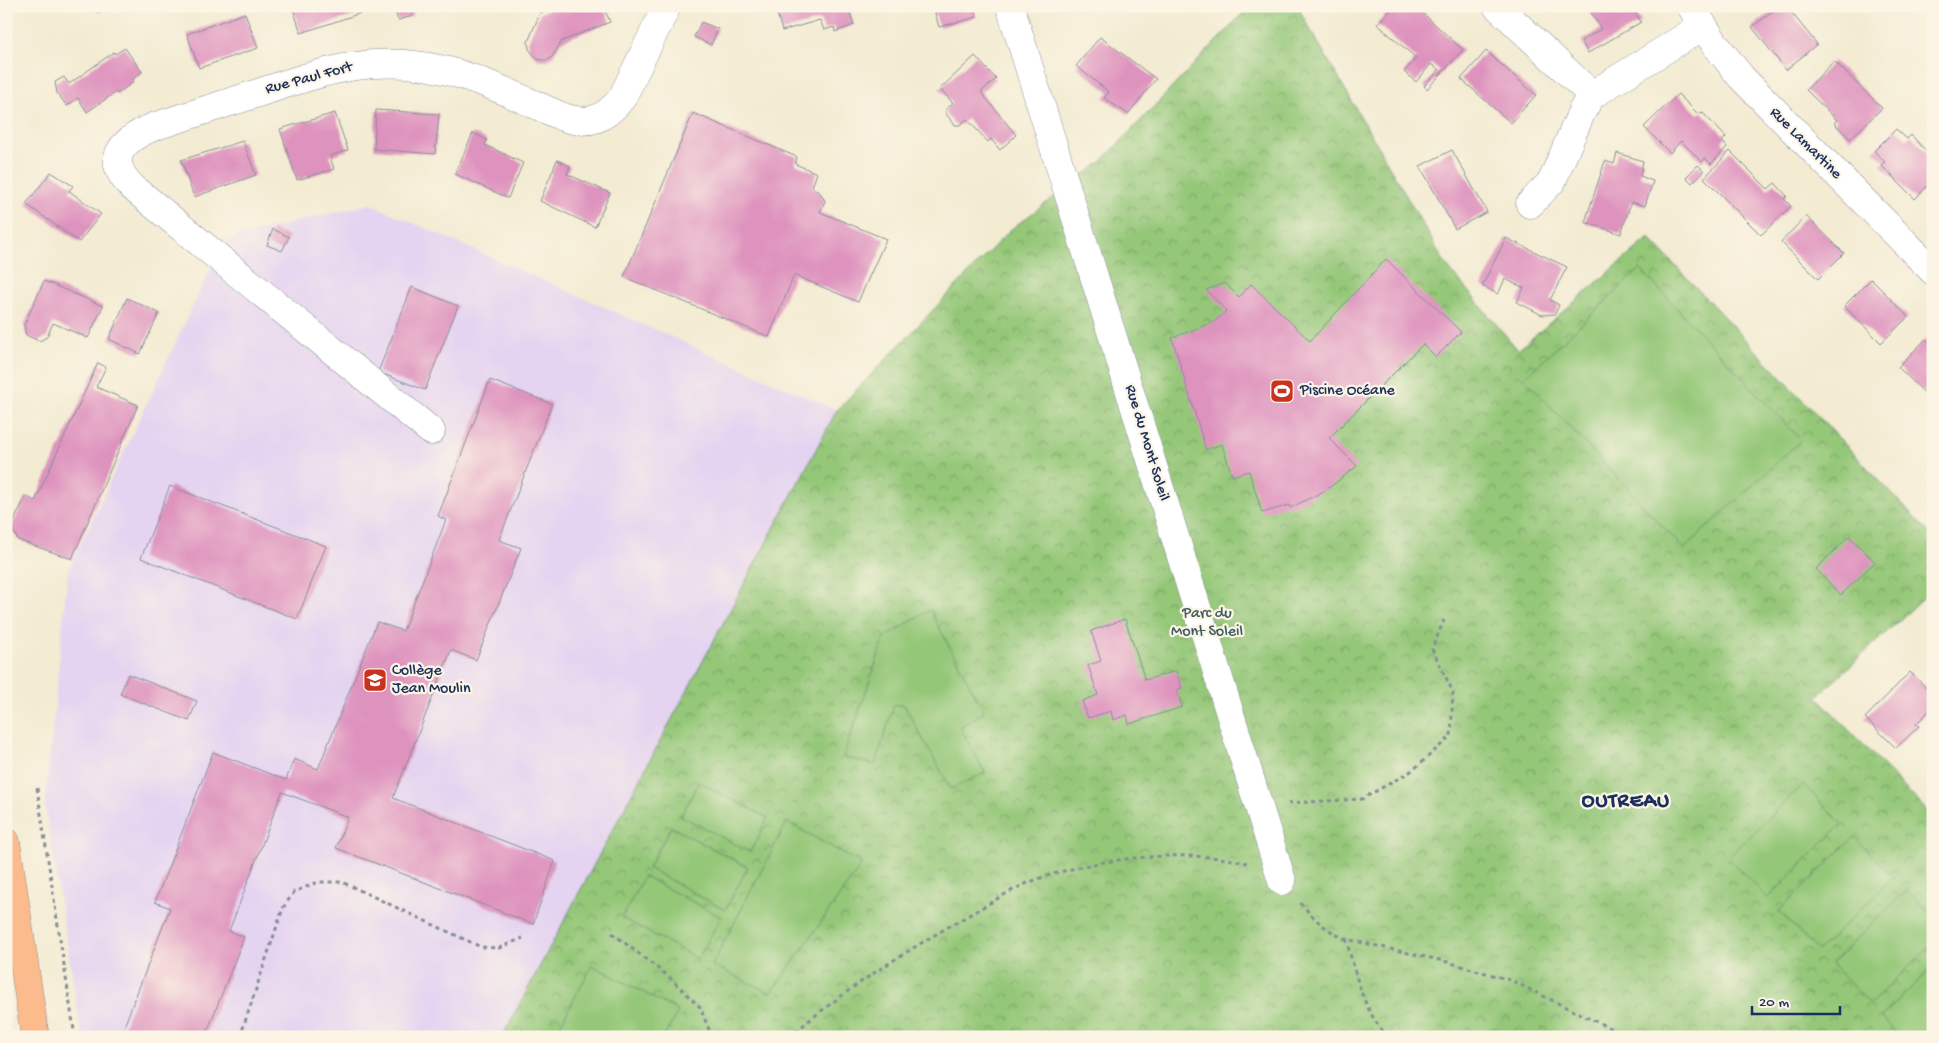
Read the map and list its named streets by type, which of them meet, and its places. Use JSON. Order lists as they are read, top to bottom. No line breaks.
{"streets":{"street":["Rue Paul Fort","Rue Lamartine","Rue du Mont Soleil"]},"districts":["OUTREAU"],"parks":["Parc du Mont Soleil"],"places":{"sports":["Piscine Océane"],"school or university":["Collège Jean Moulin"]},"scale_bar":"20 m"}
